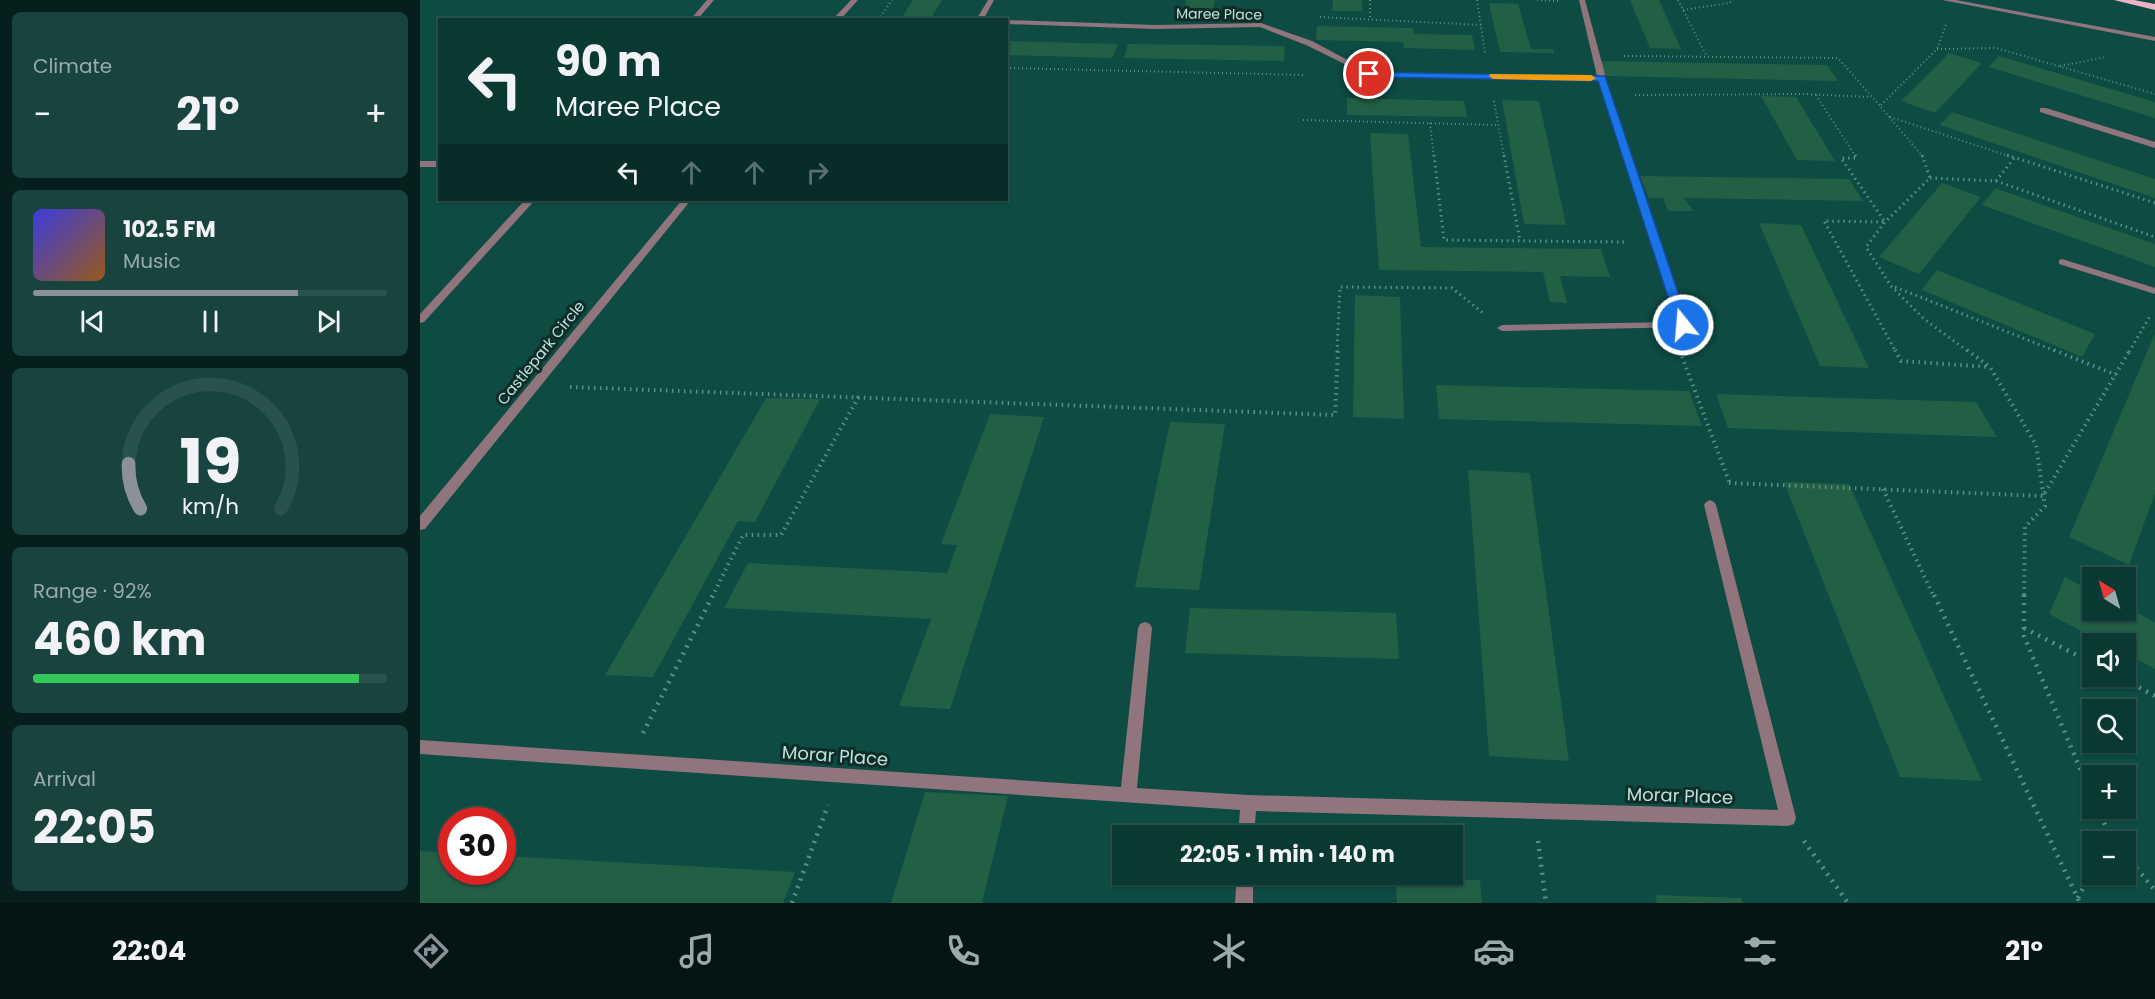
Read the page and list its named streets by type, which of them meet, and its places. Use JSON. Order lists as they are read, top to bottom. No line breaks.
{"streets":{"street":["Maree Place","Castlepark Circle","Morar Place"]},"north":"top left","page":{"tile":["Climate",["Range · 92%","460 km"],["Arrival","22:05"]],"turn":["90 m","Maree Place"],"heat":["−","21°","+"],"song":["102.5 FM","Music"],"map_buttons":["+","−"],"limit":"30","trip":"22:05 · 1 min · 140 m","tabs":["22:04","21°"],"gauge":["19","km/h"]}}
